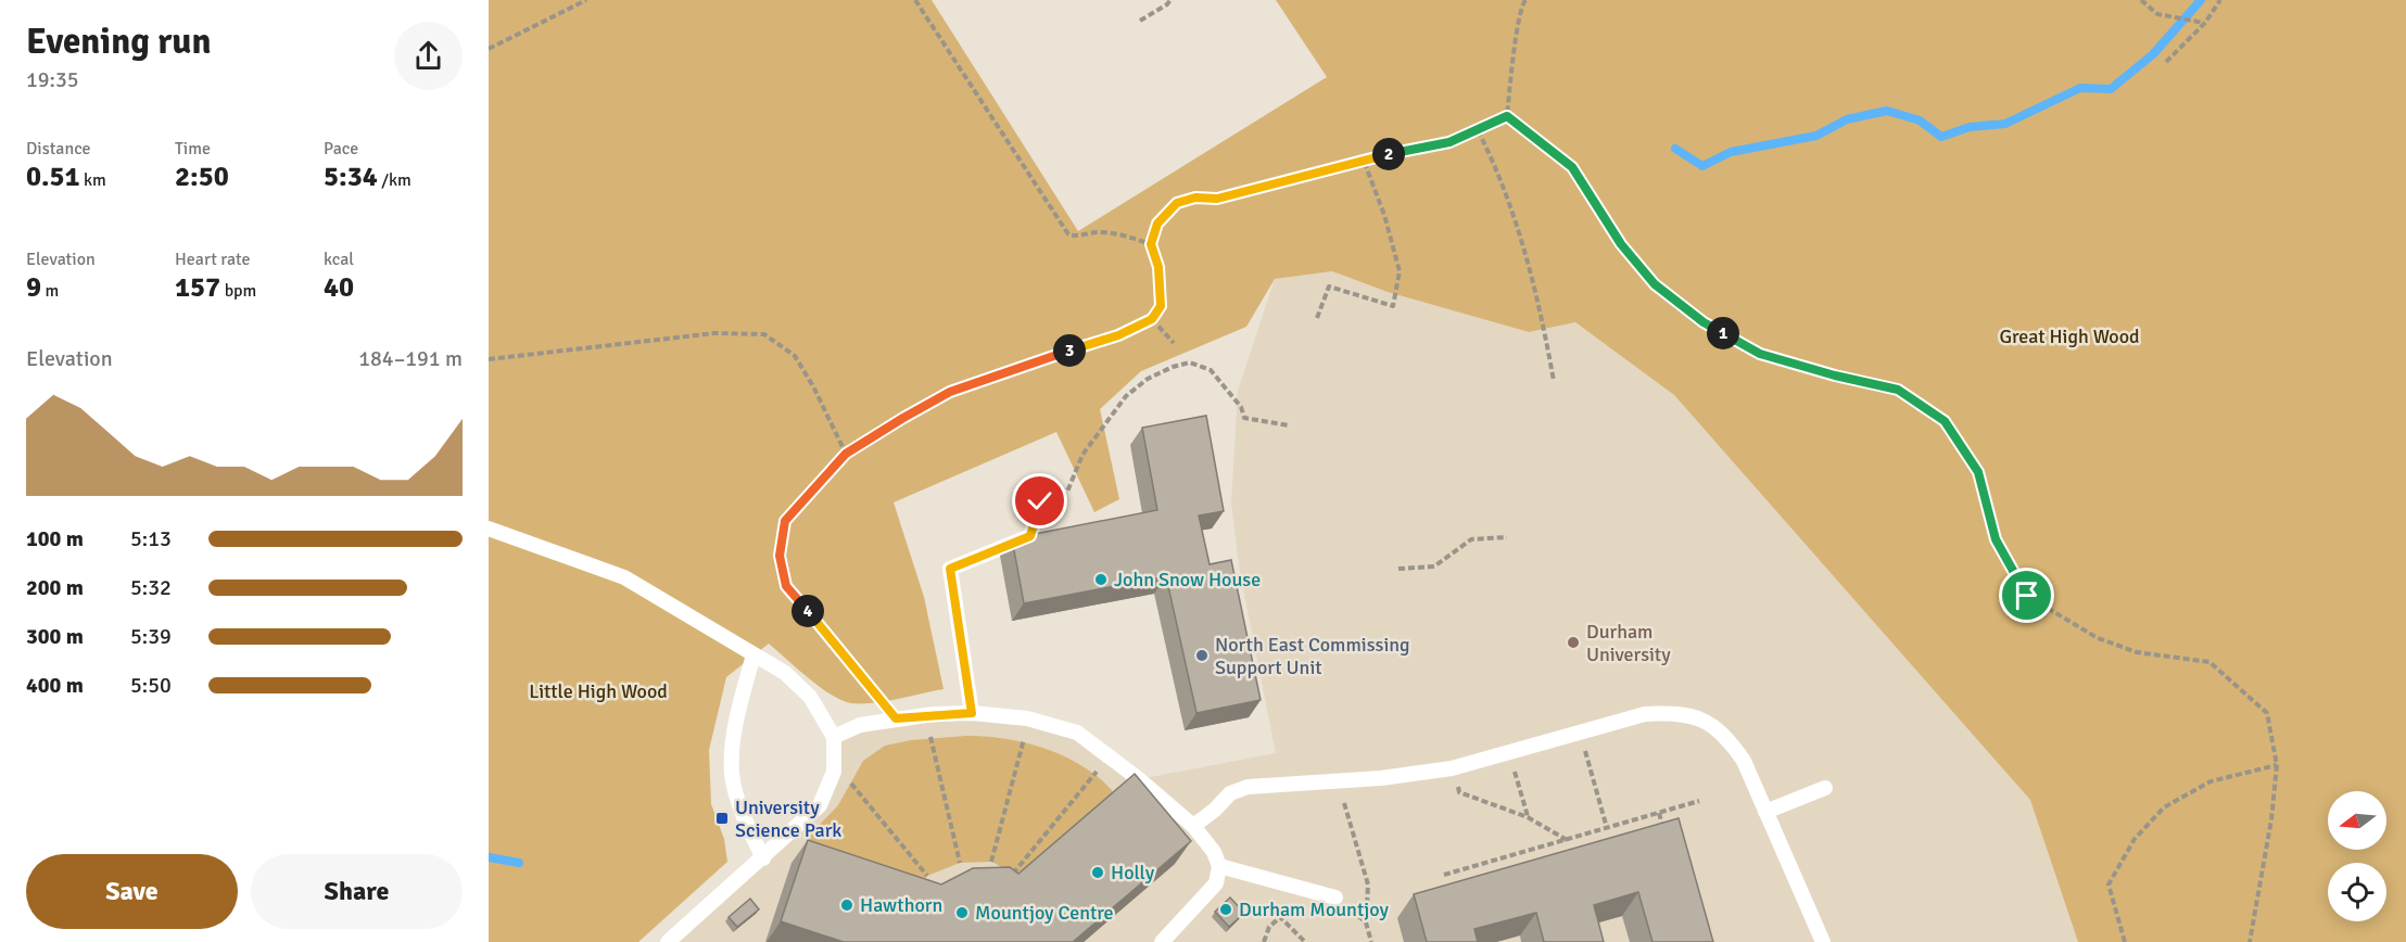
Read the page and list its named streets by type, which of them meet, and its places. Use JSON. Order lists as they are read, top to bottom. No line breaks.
{"parks":["Great High Wood","Little High Wood"],"places":{"other":["John Snow House","Durham University","North East Commissing Support Unit","Holly","Hawthorn","Durham Mountjoy","Mountjoy Centre"],"transit":["University Science Park"]},"north":"left","page":{"heading":["Evening run","19:35"],"stats":[["Distance","0.51 km"],["Time","2:50"],["Pace","5:34 /km"],["Elevation","9 m"],["Heart rate","157 bpm"],["kcal","40"]],"pins":["2","1","3","4"],"chart":["Elevation","184–191 m"],"list":[{"name":"100 m","note":"5:13"},{"name":"200 m","note":"5:32"},{"name":"300 m","note":"5:39"},{"name":"400 m","note":"5:50"}],"buttons":["Save","Share"]}}
